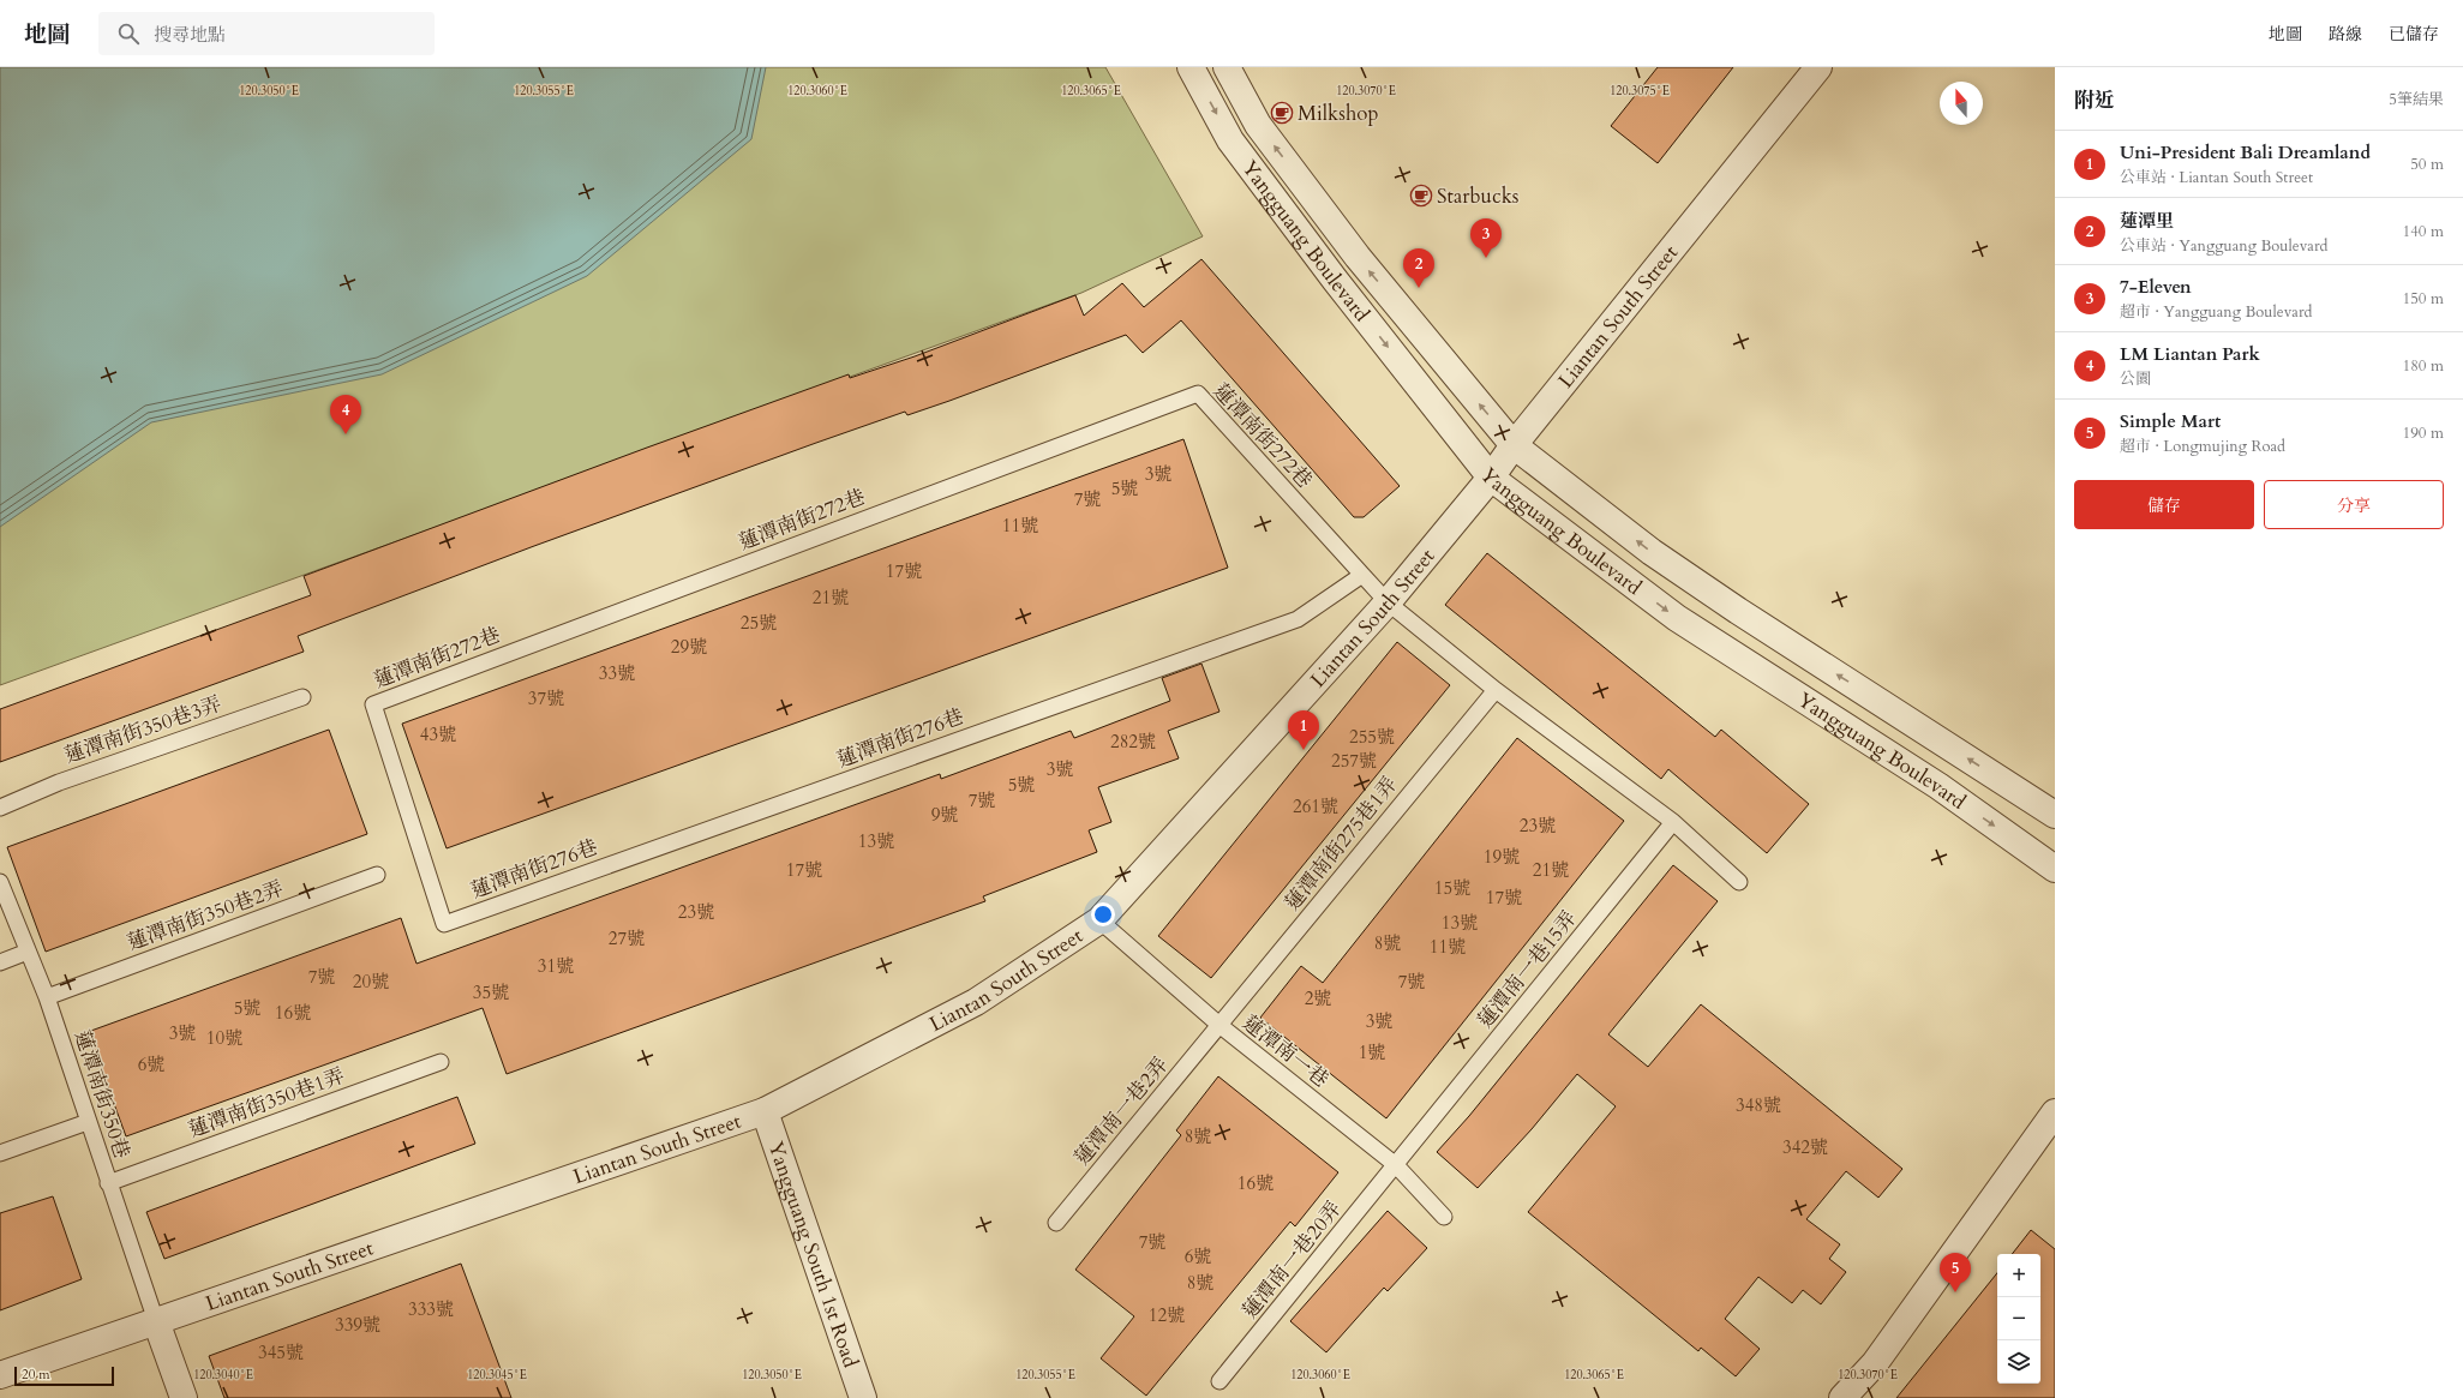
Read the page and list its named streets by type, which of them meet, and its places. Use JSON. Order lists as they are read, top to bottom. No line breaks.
{"streets":{"street":["Yangguang Boulevard","Liantan South Street","Yangguang South 1st Road"],"lane":["蓮潭南街272巷","蓮潭南街350巷3弄","蓮潭南街276巷","蓮潭南街275巷1弄","蓮潭南街350巷2弄","蓮潭南一巷15弄","蓮潭南一巷","蓮潭南街350巷","蓮潭南街350巷1弄","蓮潭南一巷2弄","蓮潭南一巷20弄"]},"crossings":[["Yangguang Boulevard","Liantan South Street"],["Liantan South Street","蓮潭南街272巷"],["Liantan South Street","蓮潭南一巷"],["Liantan South Street","蓮潭南街350巷"],["Liantan South Street","Yangguang South 1st Road"],["蓮潭南街272巷","蓮潭南街276巷"],["蓮潭南街272巷","蓮潭南街275巷1弄"],["蓮潭南街272巷","蓮潭南一巷15弄"],["蓮潭南街275巷1弄","蓮潭南一巷"],["蓮潭南街275巷1弄","蓮潭南一巷2弄"],["蓮潭南街350巷2弄","蓮潭南街350巷"],["蓮潭南一巷15弄","蓮潭南一巷"],["蓮潭南一巷15弄","蓮潭南一巷20弄"],["蓮潭南一巷","蓮潭南一巷2弄"],["蓮潭南一巷","蓮潭南一巷20弄"],["蓮潭南街350巷","蓮潭南街350巷1弄"]],"places":{"cafe":["Milkshop","Starbucks"]},"house_numbers":["3號","5號","7號","11號","17號","21號","25號","29號","33號","37號","43號","255號","282號","257號","3號","5號","7號","261號","9號","23號","13號","19號","17號","21號","15號","17號","23號","13號","27號","8號","11號","31號","7號","20號","7號","35號","2號","5號","16號","3號","3號","10號","1號","6號","348號","8號","342號","16號","7號","6號","8號","333號","12號","339號","345號"],"scale_bar":"20 m","north":"top","page":{"header":"地圖","search":"搜尋地點","nav":["地圖","路線","已儲存"],"heading":["附近","5筆結果"],"list":[{"mark":"1","name":"Uni-President Bali Dreamland","note":"公車站 · Liantan South Street","value":"50 m"},{"mark":"2","name":"蓮潭里","note":"公車站 · Yangguang Boulevard","value":"140 m"},{"mark":"3","name":"7-Eleven","note":"超市 · Yangguang Boulevard","value":"150 m"},{"mark":"4","name":"LM Liantan Park","note":"公園","value":"180 m"},{"mark":"5","name":"Simple Mart","note":"超市 · Longmujing Road","value":"190 m"}],"pins":["3","2","4","1","5"],"buttons":["儲存","分享"],"map_buttons":["+","−"],"scale":"20 m"},"coordinates":["120.3050°E","120.3055°E","120.3060°E","120.3065°E","120.3070°E","120.3075°E","120.3040°E","120.3045°E"]}
